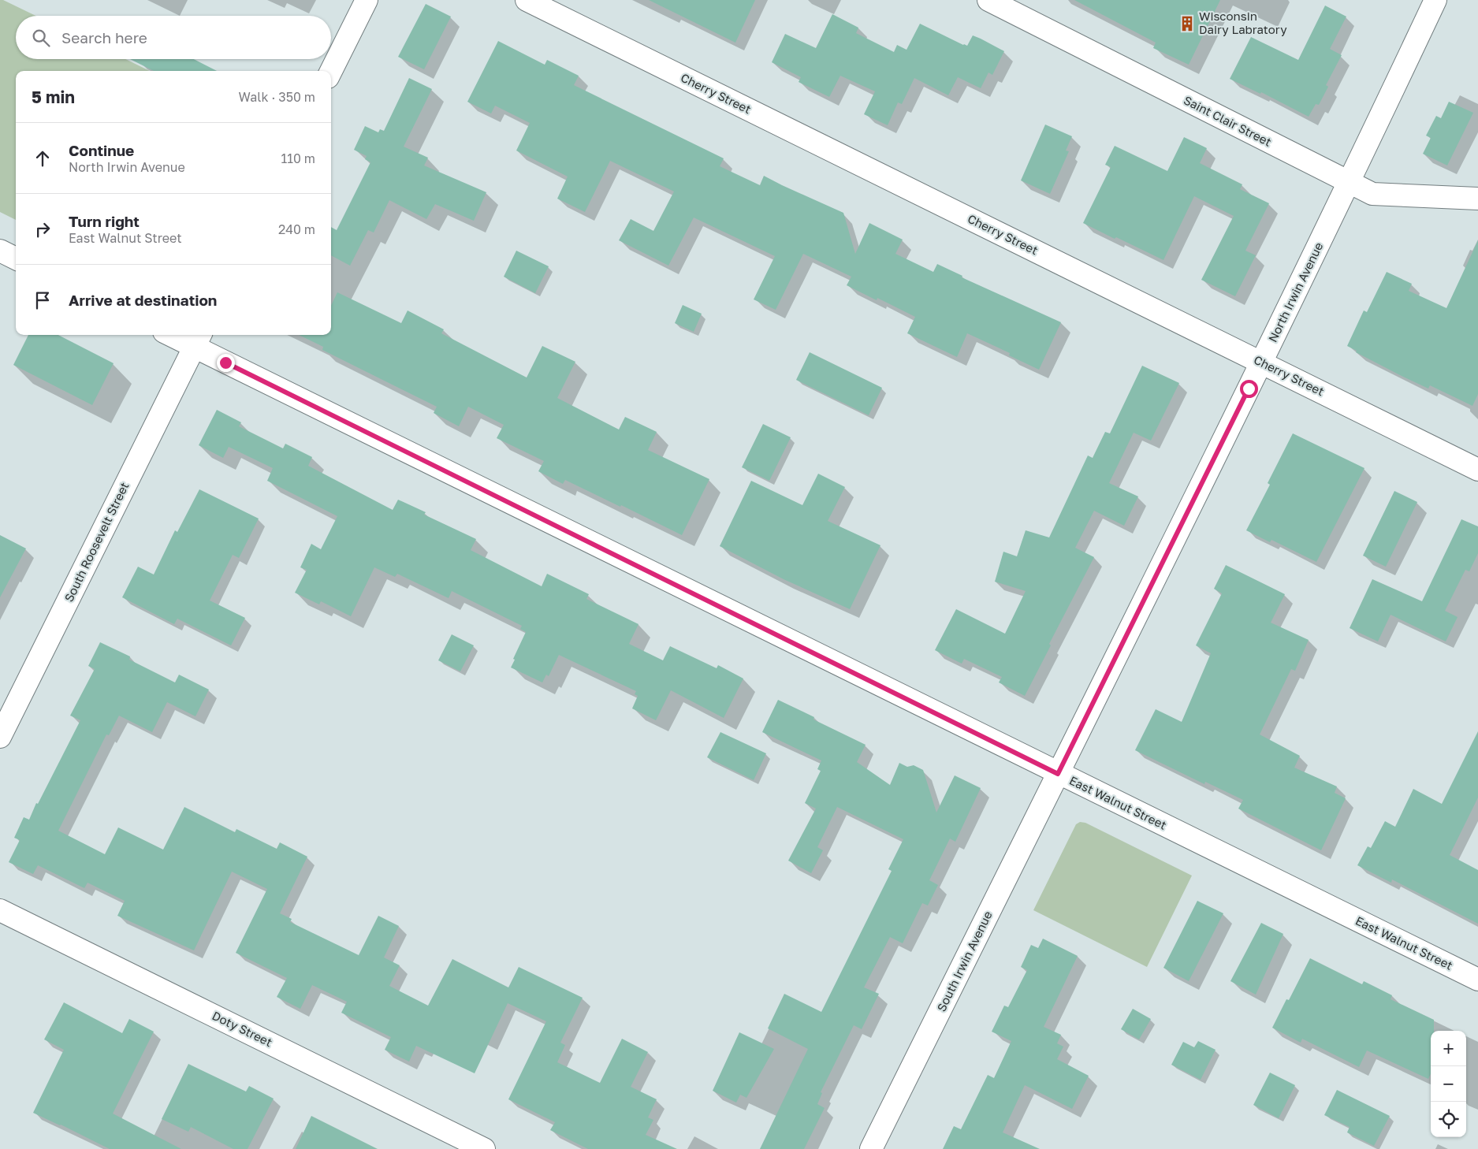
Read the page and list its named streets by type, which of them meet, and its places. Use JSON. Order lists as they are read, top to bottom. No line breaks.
{"streets":{"street":["Cherry Street","Saint Clair Street","North Irwin Avenue","South Roosevelt Street","East Walnut Street","South Irwin Avenue","Doty Street"]},"crossings":[["Cherry Street","North Irwin Avenue"],["Saint Clair Street","North Irwin Avenue"],["North Irwin Avenue","East Walnut Street"],["North Irwin Avenue","South Irwin Avenue"],["South Roosevelt Street","East Walnut Street"],["East Walnut Street","South Irwin Avenue"]],"places":{"building":["Wisconsin Dairy Labratory"]},"page":{"search":"Search here","heading":["5 min","Walk · 350 m"],"list":[["Continue","North Irwin Avenue","110 m"],["Turn right","East Walnut Street","240 m"],"Arrive at destination"],"map_buttons":["+","−"]}}
